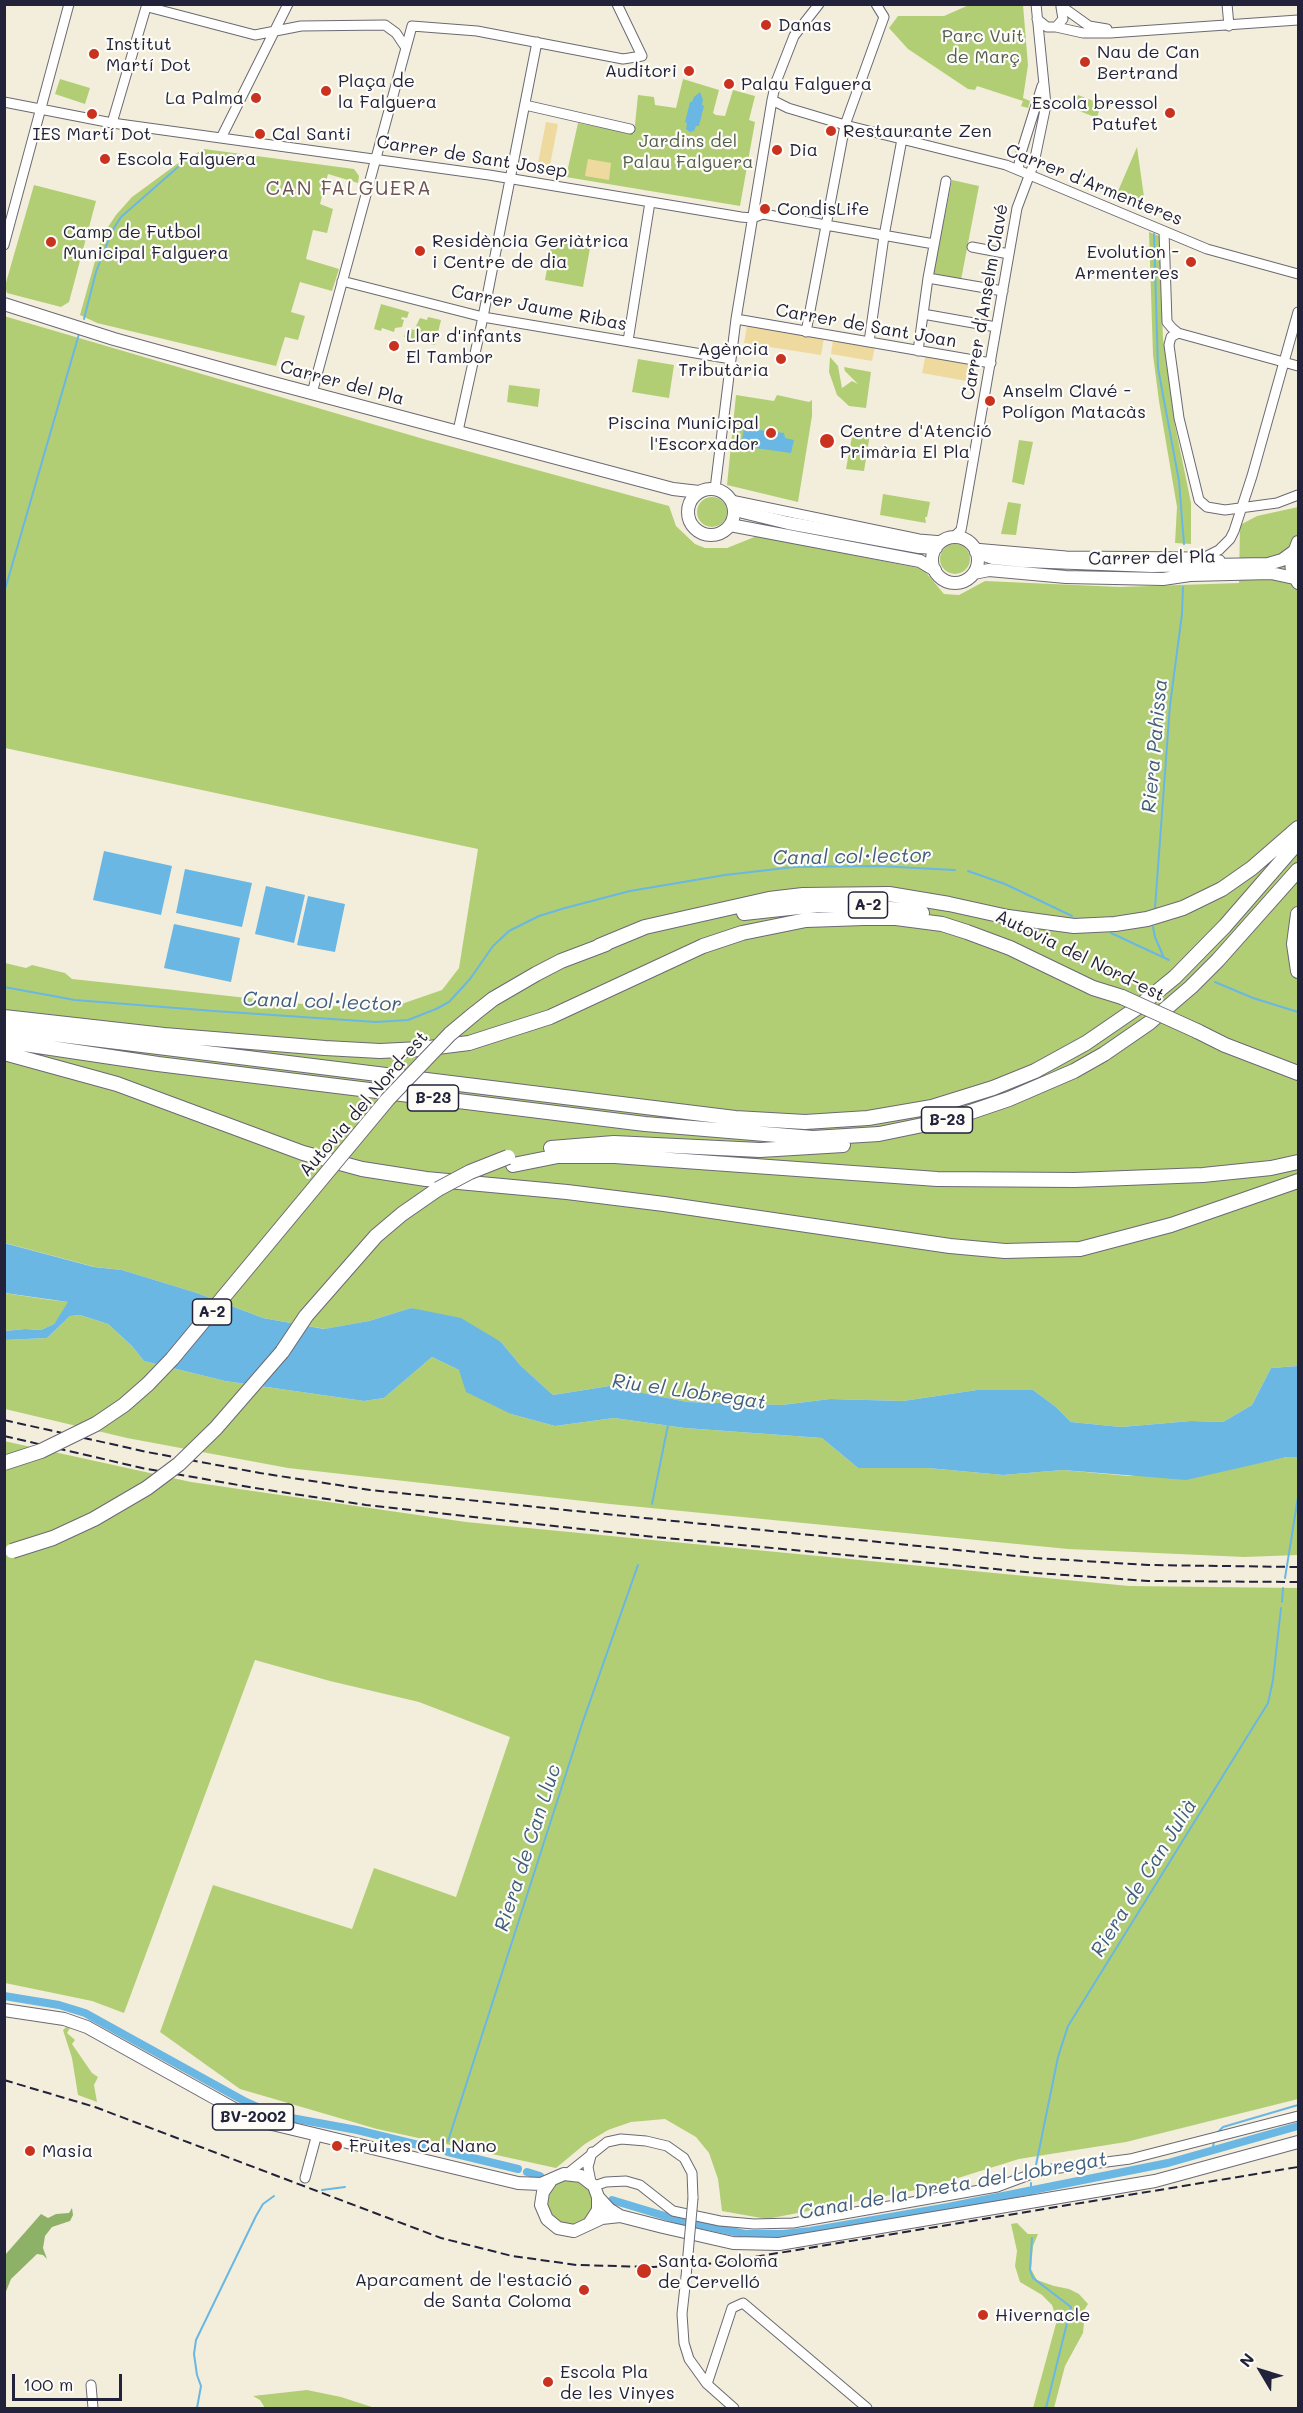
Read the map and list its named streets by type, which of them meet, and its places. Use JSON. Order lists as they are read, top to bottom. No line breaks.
{"streets":{"highway":["A-2","Autovia del Nord-est","B-23"],"main road":["Carrer del Pla","BV-2002"],"street":["Carrer de Sant Josep","Carrer d'Armenteres","Carrer d'Anselm Clavé","Carrer Jaume Ribas","Carrer de Sant Joan"]},"crossings":[["Carrer d'Armenteres","Carrer d'Anselm Clavé"],["Carrer d'Anselm Clavé","Carrer de Sant Joan"],["Carrer d'Anselm Clavé","Carrer del Pla"],["A-2","Autovia del Nord-est"]],"districts":["CAN FALGUERA"],"water":["Riera Pahissa","Canal col·lector","Riu el Llobregat","Riera de Can Lluc","Riera de Can Julià","Canal de la Dreta del Llobregat"],"parks":["Parc Vuit de Març","Jardins del Palau Falguera"],"places":["Danas","Institut Martí Dot","Nau de Can Bertrand","Auditori","Palau Falguera","Plaça de la Falguera","La Palma","Escola bressol Patufet","IES Martí Dot","Restaurante Zen","Cal Santi","Dia","Escola Falguera","CondisLife","Camp de Futbol Municipal Falguera","Residència Geriàtrica i Centre de dia","Evolution - Armenteres","Llar d'infants El Tambor","Agència Tributària","Anselm Clavé - Polígon Matacàs","Piscina Municipal l'Escorxador","Centre d'Atenció Primària El Pla","Fruites Cal Nano","Masia","Santa Coloma de Cervelló","Aparcament de l'estació de Santa Coloma","Hivernacle","Escola Pla de les Vinyes"],"scale_bar":"100 m","north":"top left"}
